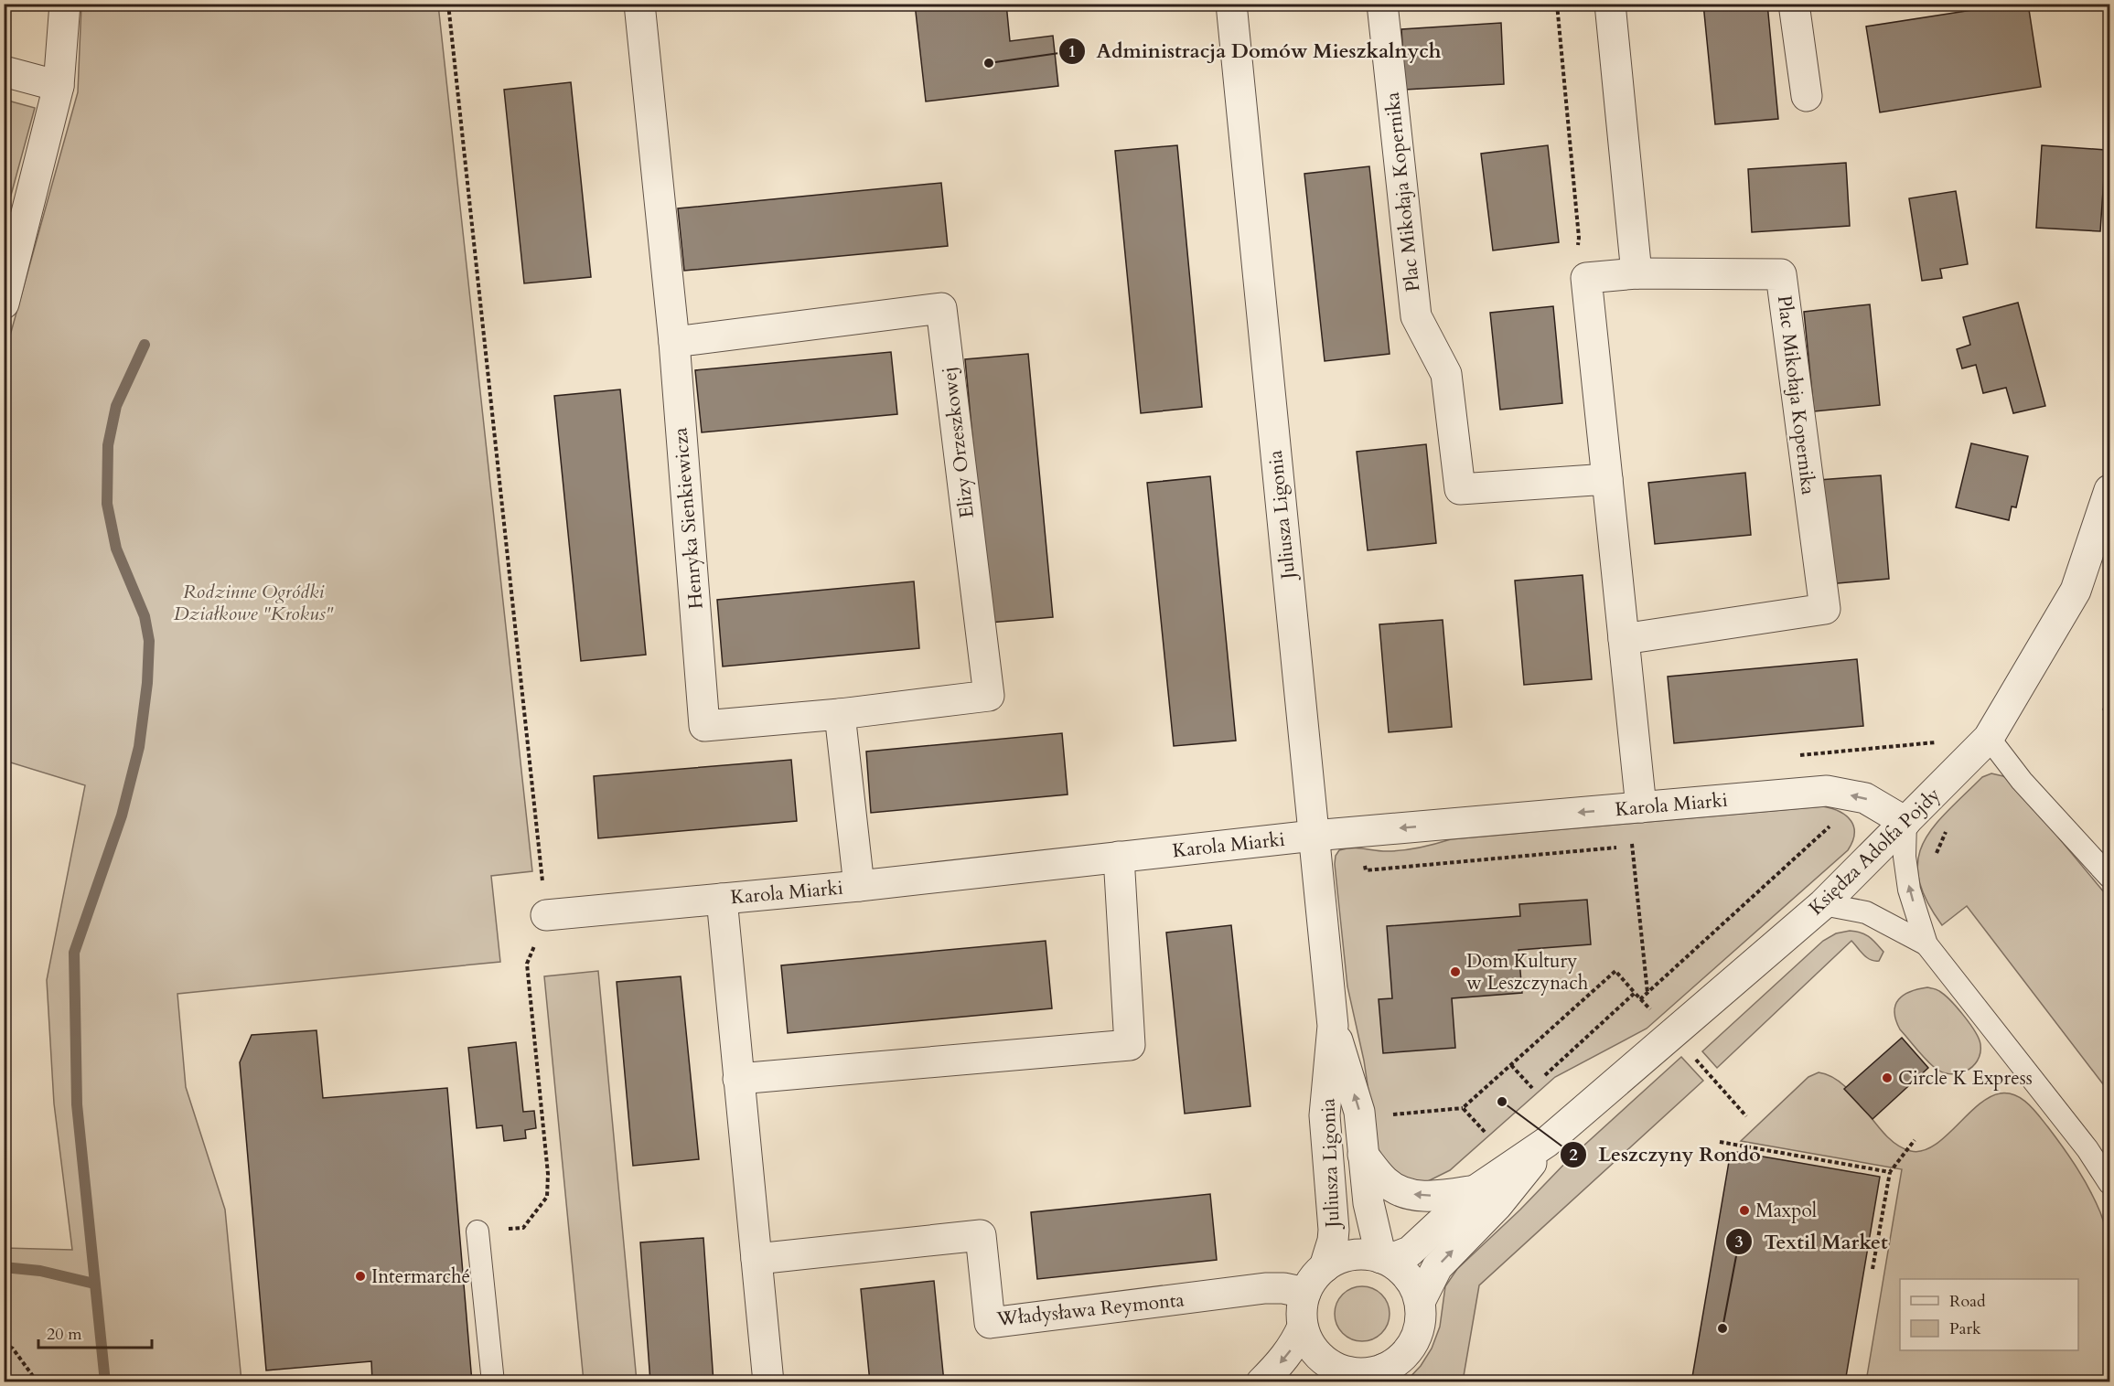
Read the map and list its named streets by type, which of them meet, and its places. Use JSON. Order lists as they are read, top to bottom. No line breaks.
{"streets":{"street":["Plac Mikołaja Kopernika","Elizy Orzeszkowej","Juliusza Ligonia","Henryka Sienkiewicza","Karola Miarki","Księdza Adolfa Pojdy","Władysława Reymonta"]},"crossings":[["Plac Mikołaja Kopernika","Karola Miarki"],["Elizy Orzeszkowej","Henryka Sienkiewicza"],["Juliusza Ligonia","Karola Miarki"],["Juliusza Ligonia","Księdza Adolfa Pojdy"],["Juliusza Ligonia","Władysława Reymonta"],["Karola Miarki","Księdza Adolfa Pojdy"],["Księdza Adolfa Pojdy","Władysława Reymonta"]],"one_way":["Karola Miarki"],"parks":["Rodzinne Ogródki Działkowe \"Krokus\""],"places":["Administracja Domów Mieszkalnych","Dom Kultury w Leszczynach","Circle K Express","Leszczyny Rondo","Maxpol","Intermarché","Textil Market"],"legend":["Road","Park"],"scale_bar":"20 m"}
